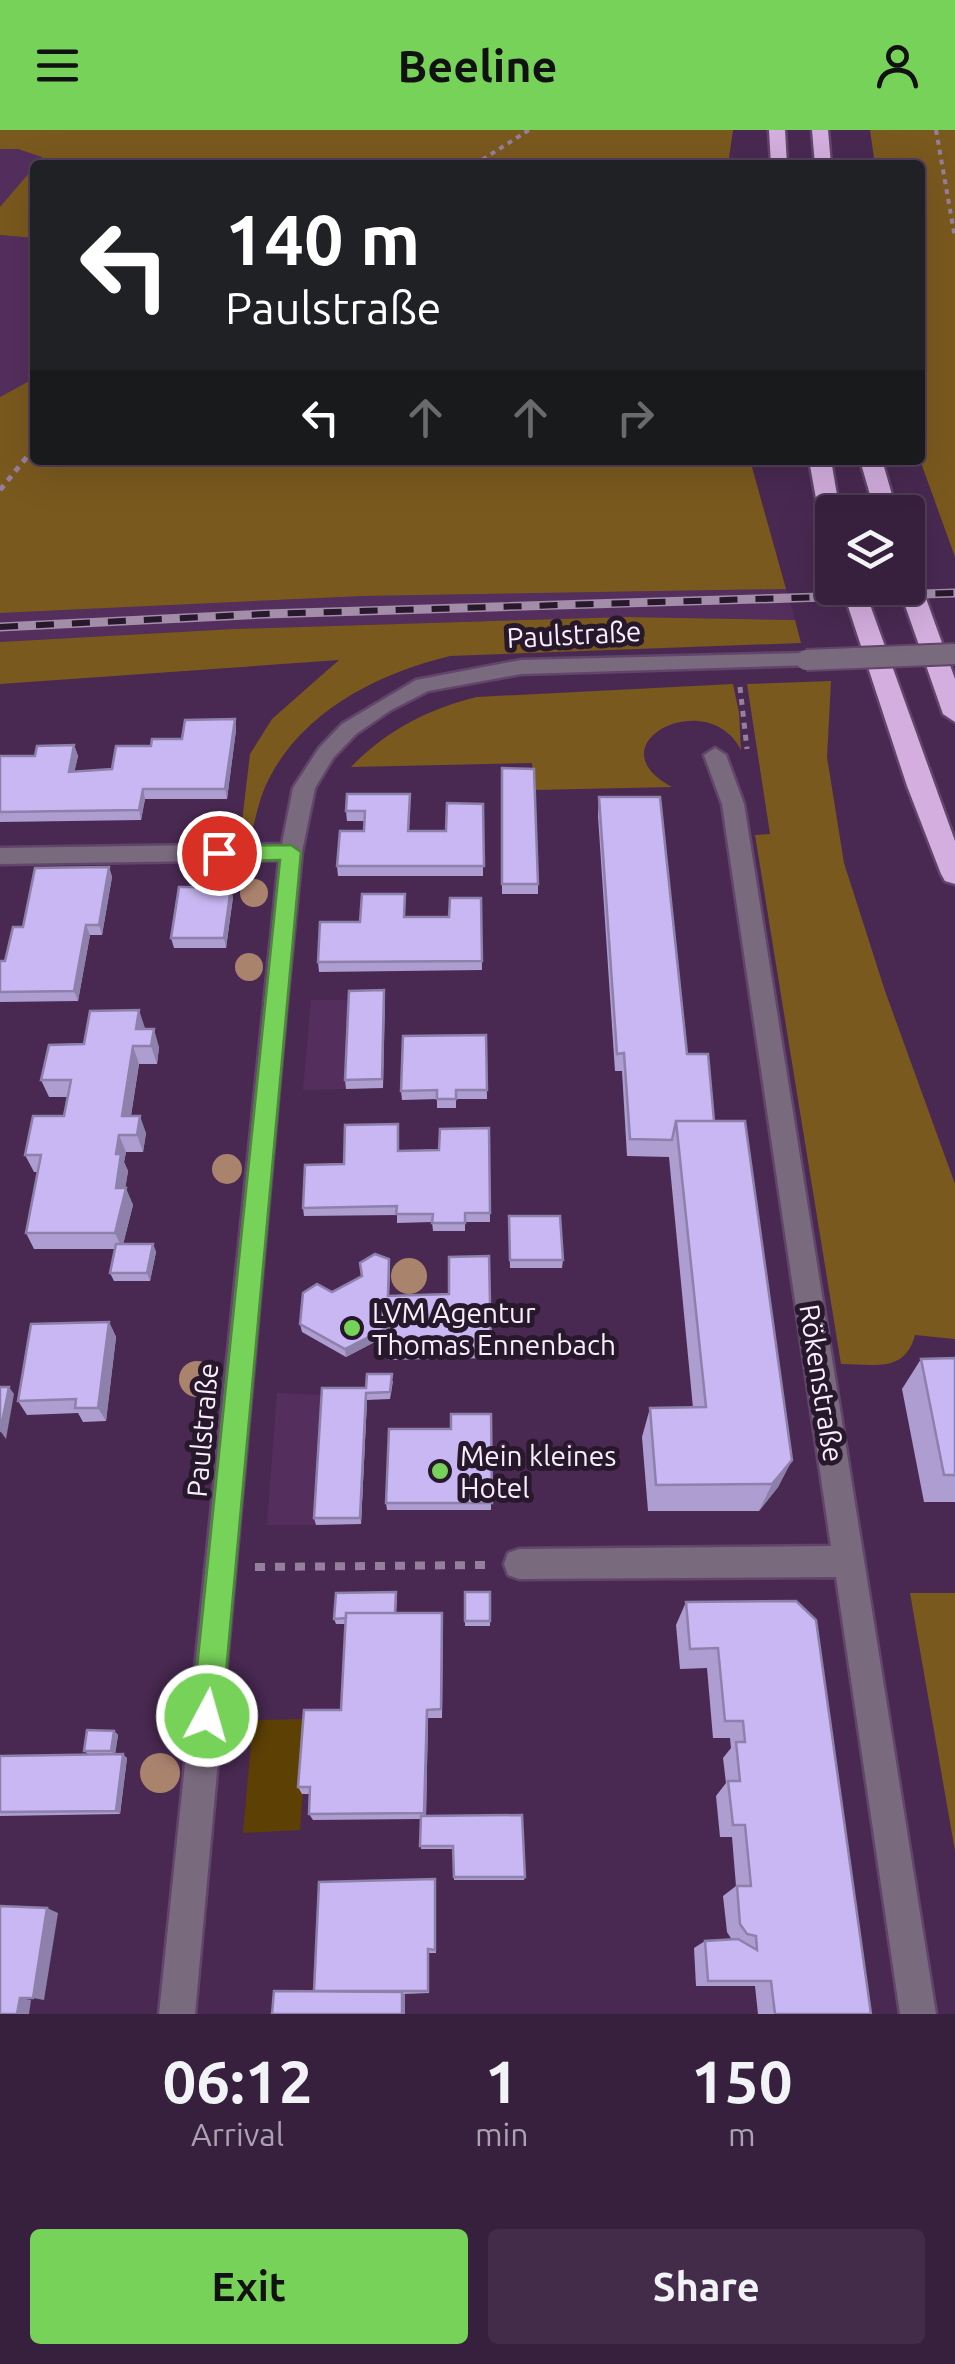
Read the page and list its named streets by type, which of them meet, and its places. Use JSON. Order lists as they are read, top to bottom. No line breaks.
{"streets":{"street":["Paulstraße","Rökenstraße"]},"places":["LVM Agentur Thomas Ennenbach","Mein kleines Hotel"],"page":{"header":"Beeline","turn":["140 m","Paulstraße"],"eta":["06:12","Arrival","1","min","150","m"],"buttons":["Exit","Share"]}}
